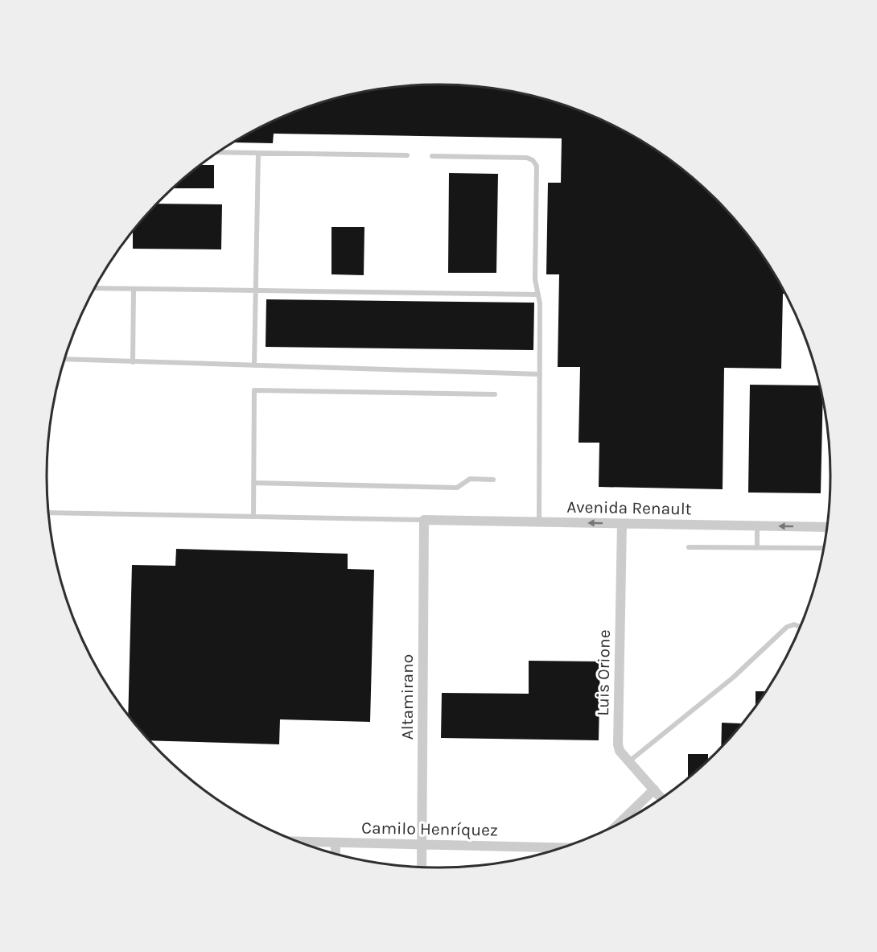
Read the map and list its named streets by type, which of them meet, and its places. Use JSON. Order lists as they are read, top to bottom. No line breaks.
{"streets":{"street":["Avenida Renault","Luis Orione","Altamirano","Camilo Henríquez"]},"crossings":[["Avenida Renault","Luis Orione"],["Avenida Renault","Altamirano"],["Altamirano","Camilo Henríquez"]],"one_way":["Avenida Renault"]}
